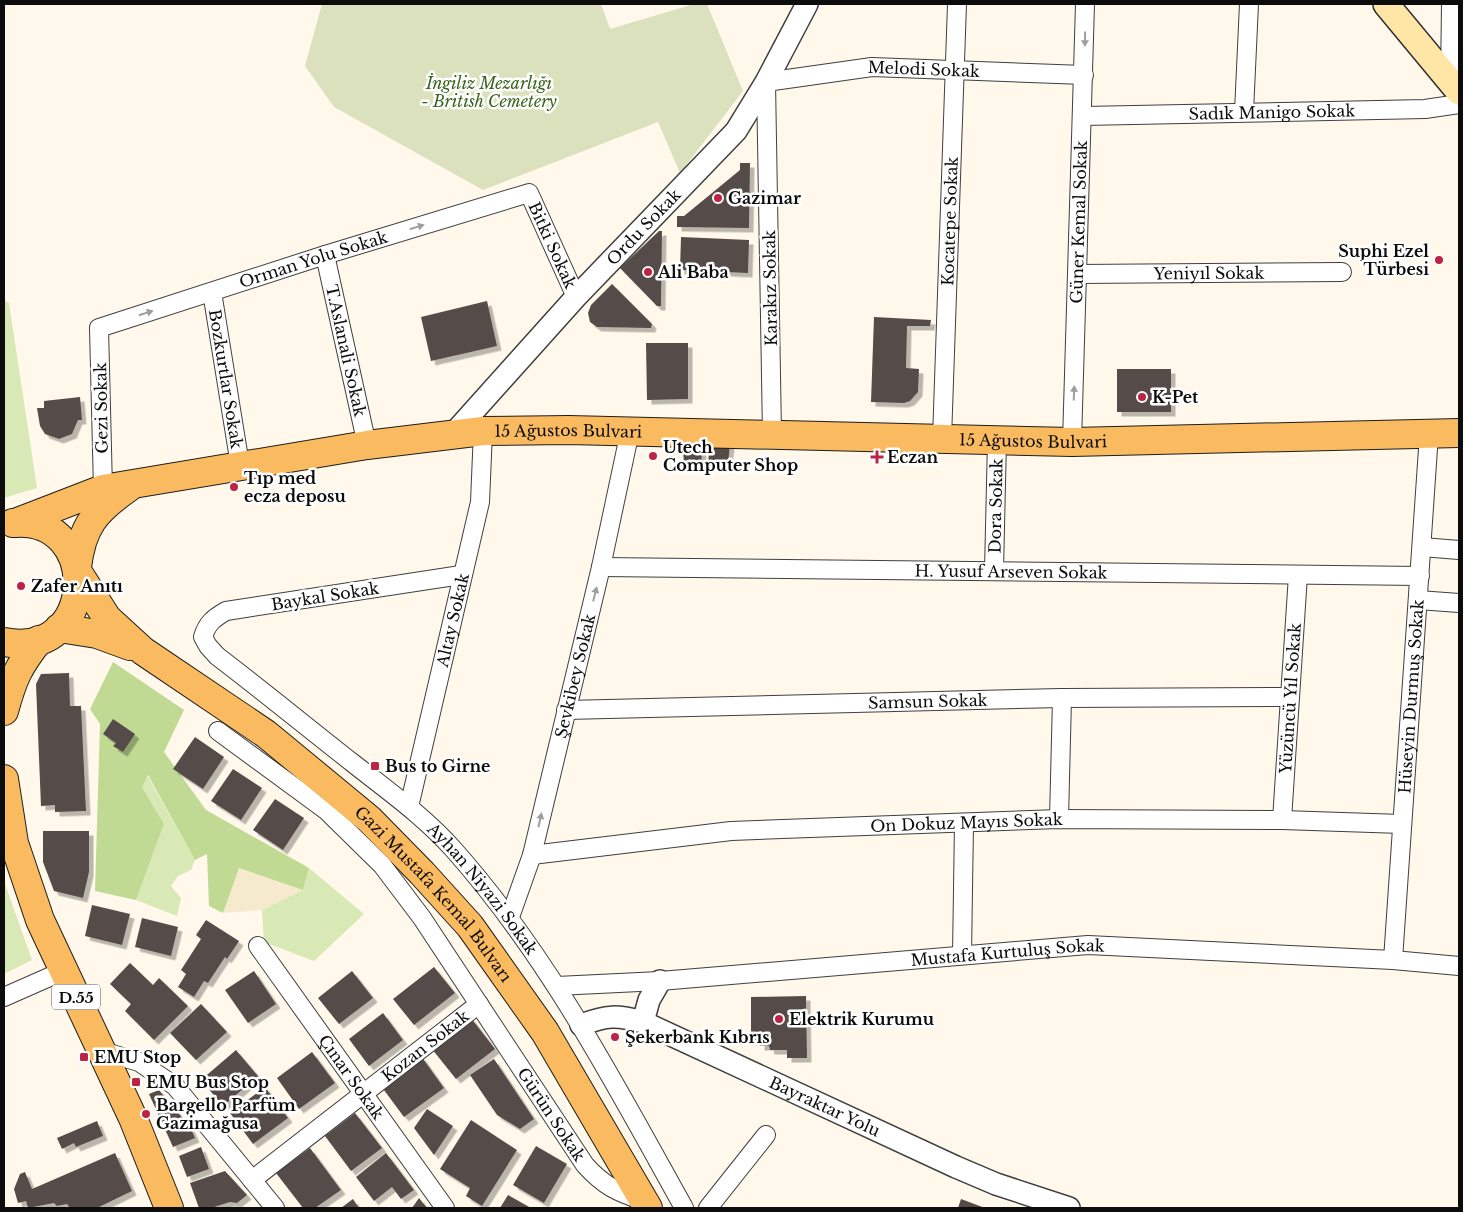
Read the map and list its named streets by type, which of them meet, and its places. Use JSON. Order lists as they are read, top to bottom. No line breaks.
{"streets":{"main road":["15 Ağustos Bulvari","Gazi Mustafa Kemal Bulvarı","D.55"],"street":["Melodi Sokak","Sadık Manigo Sokak","Kocatepe Sokak","Güner Kemal Sokak","Ordu Sokak","Bitki Sokak","Orman Yolu Sokak","Yeniyıl Sokak","Karakız Sokak","T.Aslanali Sokak","Bozkurtlar Sokak","Gezi Sokak","Dora Sokak","H. Yusuf Arseven Sokak","Baykal Sokak","Altay Sokak","Şevkibey Sokak","Yüzüncü Yıl Sokak","Hüseyin Durmuş Sokak","Samsun Sokak","On Dokuz Mayıs Sokak","Ayhan Niyazi Sokak","Mustafa Kurtuluş Sokak","Kozan Sokak","Çınar Sokak","Bayraktar Yolu","Gürün Sokak"]},"crossings":[["Melodi Sokak","Kocatepe Sokak"],["Melodi Sokak","Güner Kemal Sokak"],["Melodi Sokak","Ordu Sokak"],["Melodi Sokak","Karakız Sokak"],["Sadık Manigo Sokak","Güner Kemal Sokak"],["Kocatepe Sokak","15 Ağustos Bulvari"],["Güner Kemal Sokak","Yeniyıl Sokak"],["Güner Kemal Sokak","15 Ağustos Bulvari"],["Ordu Sokak","Bitki Sokak"],["Ordu Sokak","Karakız Sokak"],["Ordu Sokak","15 Ağustos Bulvari"],["Bitki Sokak","Orman Yolu Sokak"],["Orman Yolu Sokak","T.Aslanali Sokak"],["Orman Yolu Sokak","Bozkurtlar Sokak"],["Orman Yolu Sokak","Gezi Sokak"],["Karakız Sokak","15 Ağustos Bulvari"],["T.Aslanali Sokak","15 Ağustos Bulvari"],["Bozkurtlar Sokak","15 Ağustos Bulvari"],["Gezi Sokak","15 Ağustos Bulvari"],["15 Ağustos Bulvari","Dora Sokak"],["15 Ağustos Bulvari","Altay Sokak"],["15 Ağustos Bulvari","Şevkibey Sokak"],["15 Ağustos Bulvari","Hüseyin Durmuş Sokak"],["15 Ağustos Bulvari","Gazi Mustafa Kemal Bulvarı"],["Dora Sokak","H. Yusuf Arseven Sokak"],["H. Yusuf Arseven Sokak","Şevkibey Sokak"],["H. Yusuf Arseven Sokak","Yüzüncü Yıl Sokak"],["H. Yusuf Arseven Sokak","Hüseyin Durmuş Sokak"],["Baykal Sokak","Altay Sokak"],["Baykal Sokak","Ayhan Niyazi Sokak"],["Altay Sokak","Ayhan Niyazi Sokak"],["Şevkibey Sokak","Samsun Sokak"],["Şevkibey Sokak","On Dokuz Mayıs Sokak"],["Şevkibey Sokak","Ayhan Niyazi Sokak"],["Yüzüncü Yıl Sokak","Samsun Sokak"],["Yüzüncü Yıl Sokak","On Dokuz Mayıs Sokak"],["Hüseyin Durmuş Sokak","On Dokuz Mayıs Sokak"],["Hüseyin Durmuş Sokak","Mustafa Kurtuluş Sokak"],["Ayhan Niyazi Sokak","Mustafa Kurtuluş Sokak"],["Ayhan Niyazi Sokak","Bayraktar Yolu"],["Gazi Mustafa Kemal Bulvarı","Gürün Sokak"],["Kozan Sokak","Çınar Sokak"],["Kozan Sokak","Gürün Sokak"]],"one_way":["Orman Yolu Sokak","Şevkibey Sokak"],"parks":["İngiliz Mezarlığı - British Cemetery"],"places":{"other":["Gazimar","Suphi Ezel Türbesi","Ali Baba","K-Pet","Utech Computer Shop","Tıp med ecza deposu","Zafer Anıtı","Elektrik Kurumu","Şekerbank Kıbrıs","Bargello Parfüm Gazimağusa"],"health":["Eczan"],"transit":["Bus to Girne","EMU Stop","EMU Bus Stop"]}}
